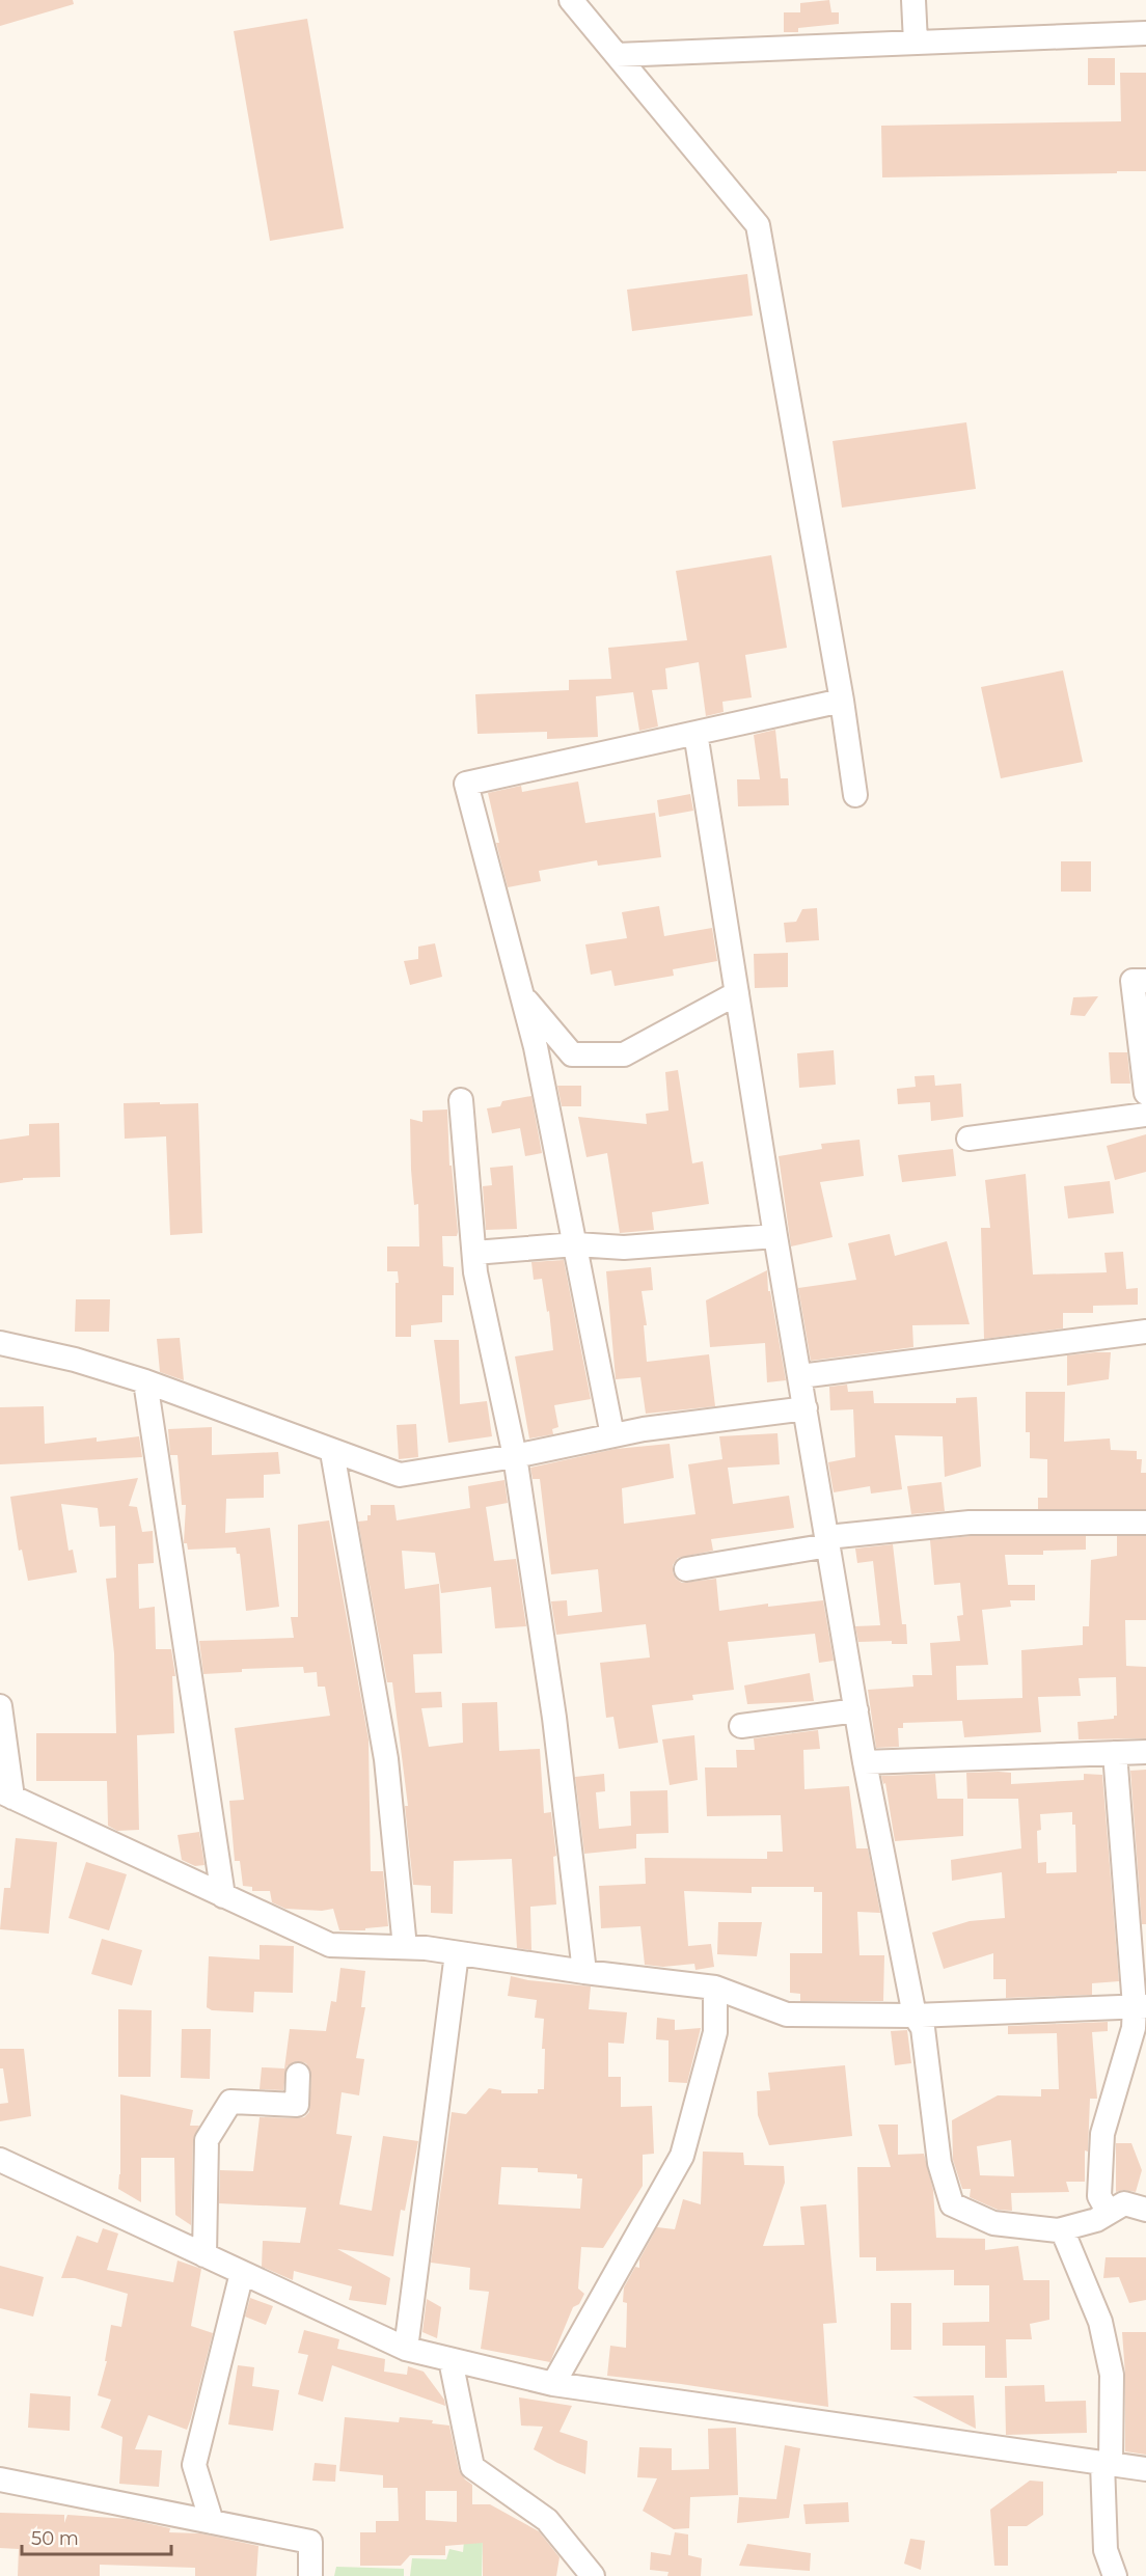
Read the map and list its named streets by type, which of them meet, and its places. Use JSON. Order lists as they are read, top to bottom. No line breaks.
{"scale_bar":"50 m"}
